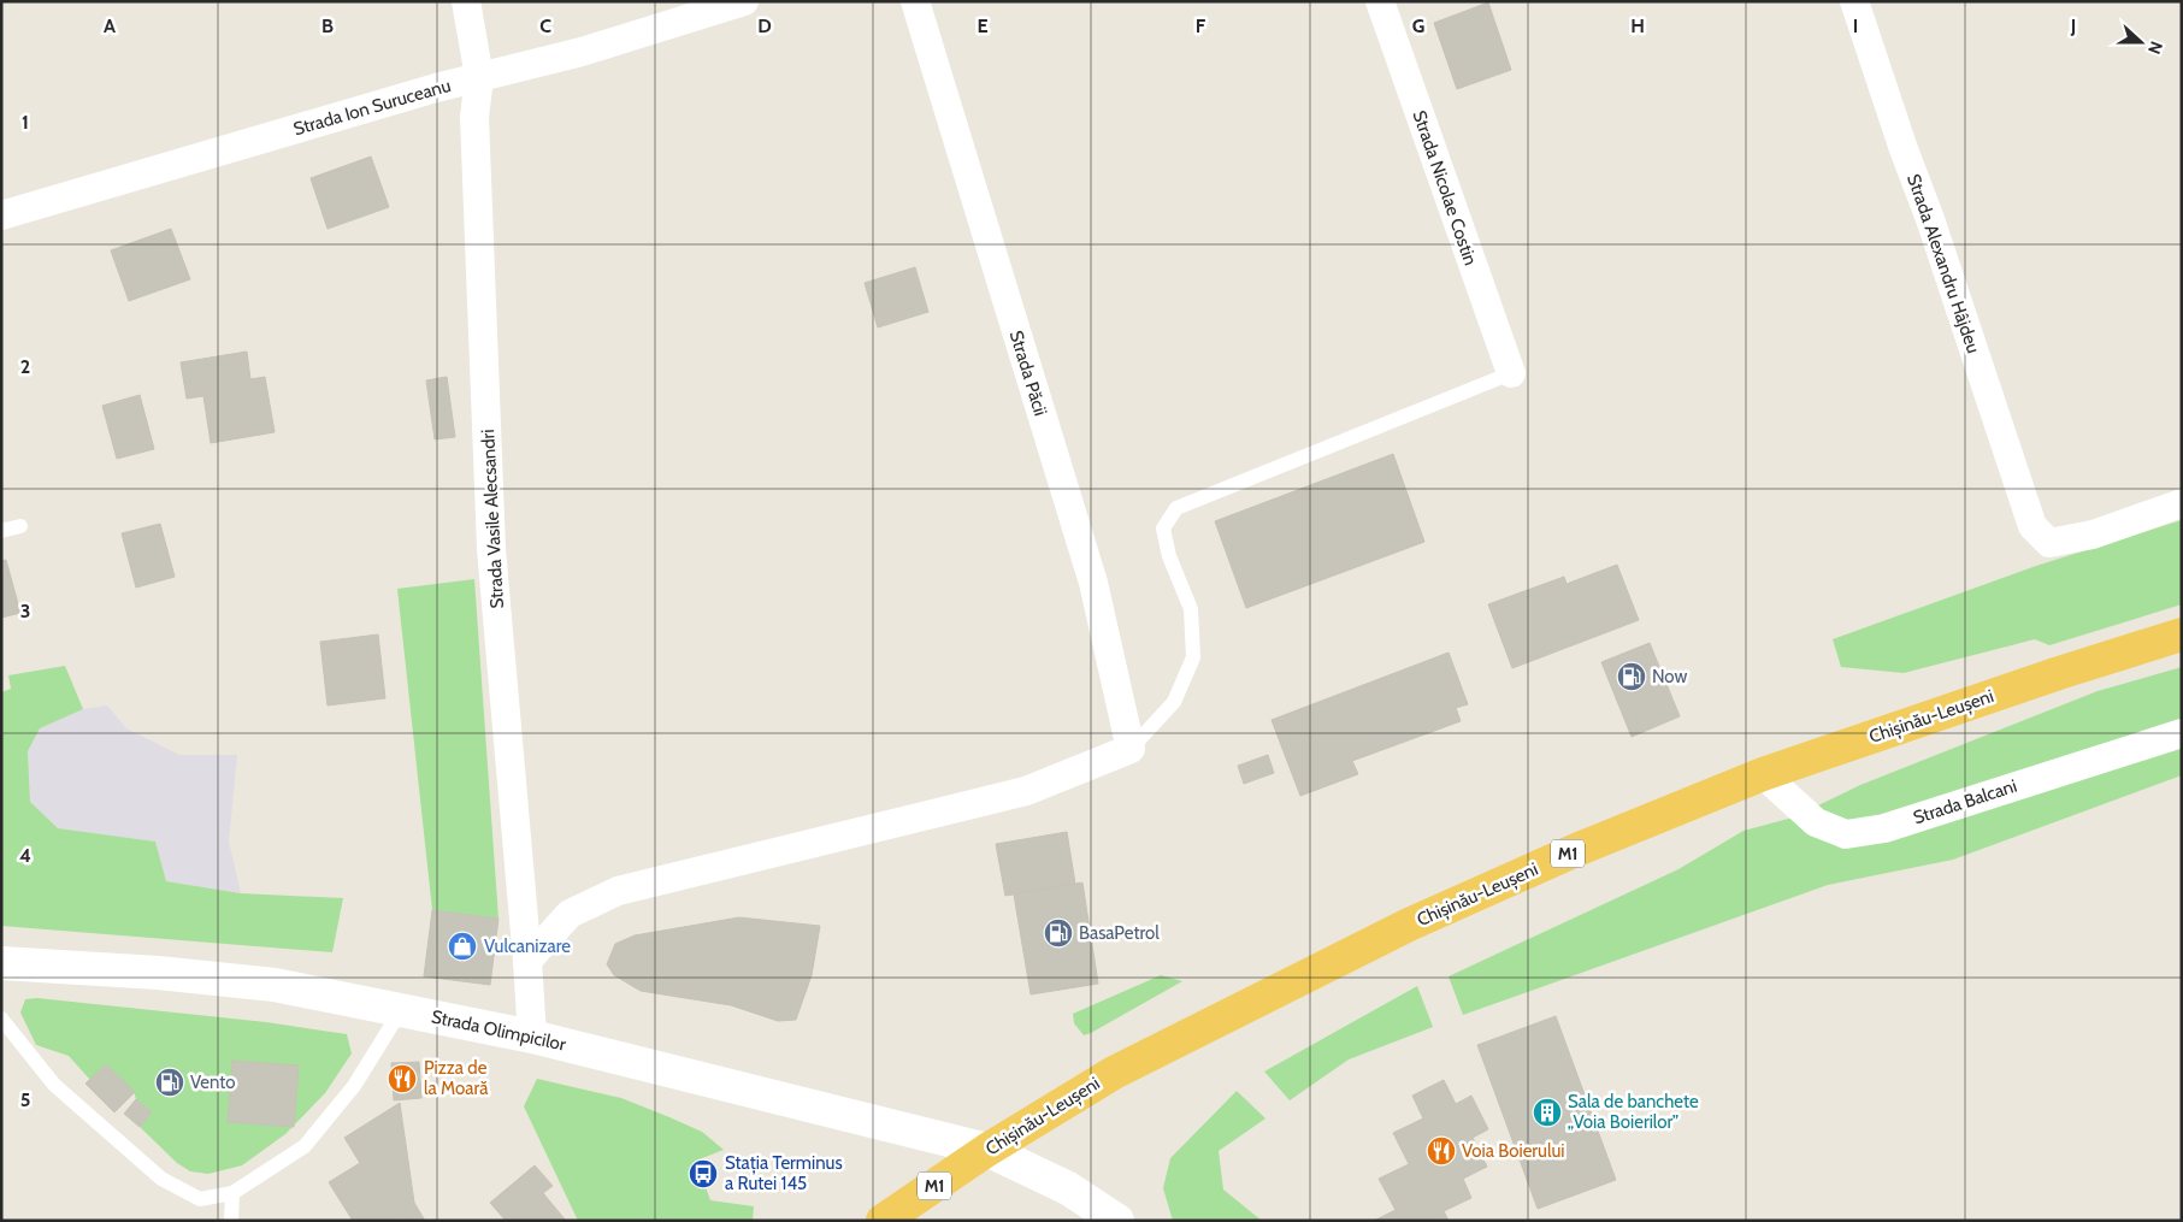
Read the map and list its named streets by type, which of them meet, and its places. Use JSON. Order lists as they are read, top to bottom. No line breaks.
{"streets":{"highway":["Chișinău-Leușeni","M1"],"main road":["Strada Olimpicilor"],"street":["Strada Ion Suruceanu","Strada Nicolae Costin","Strada Alexandru Hâjdeu","Strada Păcii","Strada Vasile Alecsandri","Strada Balcani"]},"crossings":[["Strada Ion Suruceanu","Strada Vasile Alecsandri"],["Strada Vasile Alecsandri","Strada Olimpicilor"],["Chișinău-Leușeni","Strada Balcani"],["Chișinău-Leușeni","Strada Olimpicilor"]],"places":{"fuel station":["Now","BasaPetrol","Vento"],"shop":["Vulcanizare"],"restaurant":["Pizza de la Moară","Voia Boierului"],"building":["Sala de banchete „Voia Boierilor”"],"bus stop":["Stația Terminus a Rutei 145"]},"north":"right","grid":{"columns":["A","B","C","D","E","F","G","H","I","J"],"rows":["1","2","3","4","5"]}}
